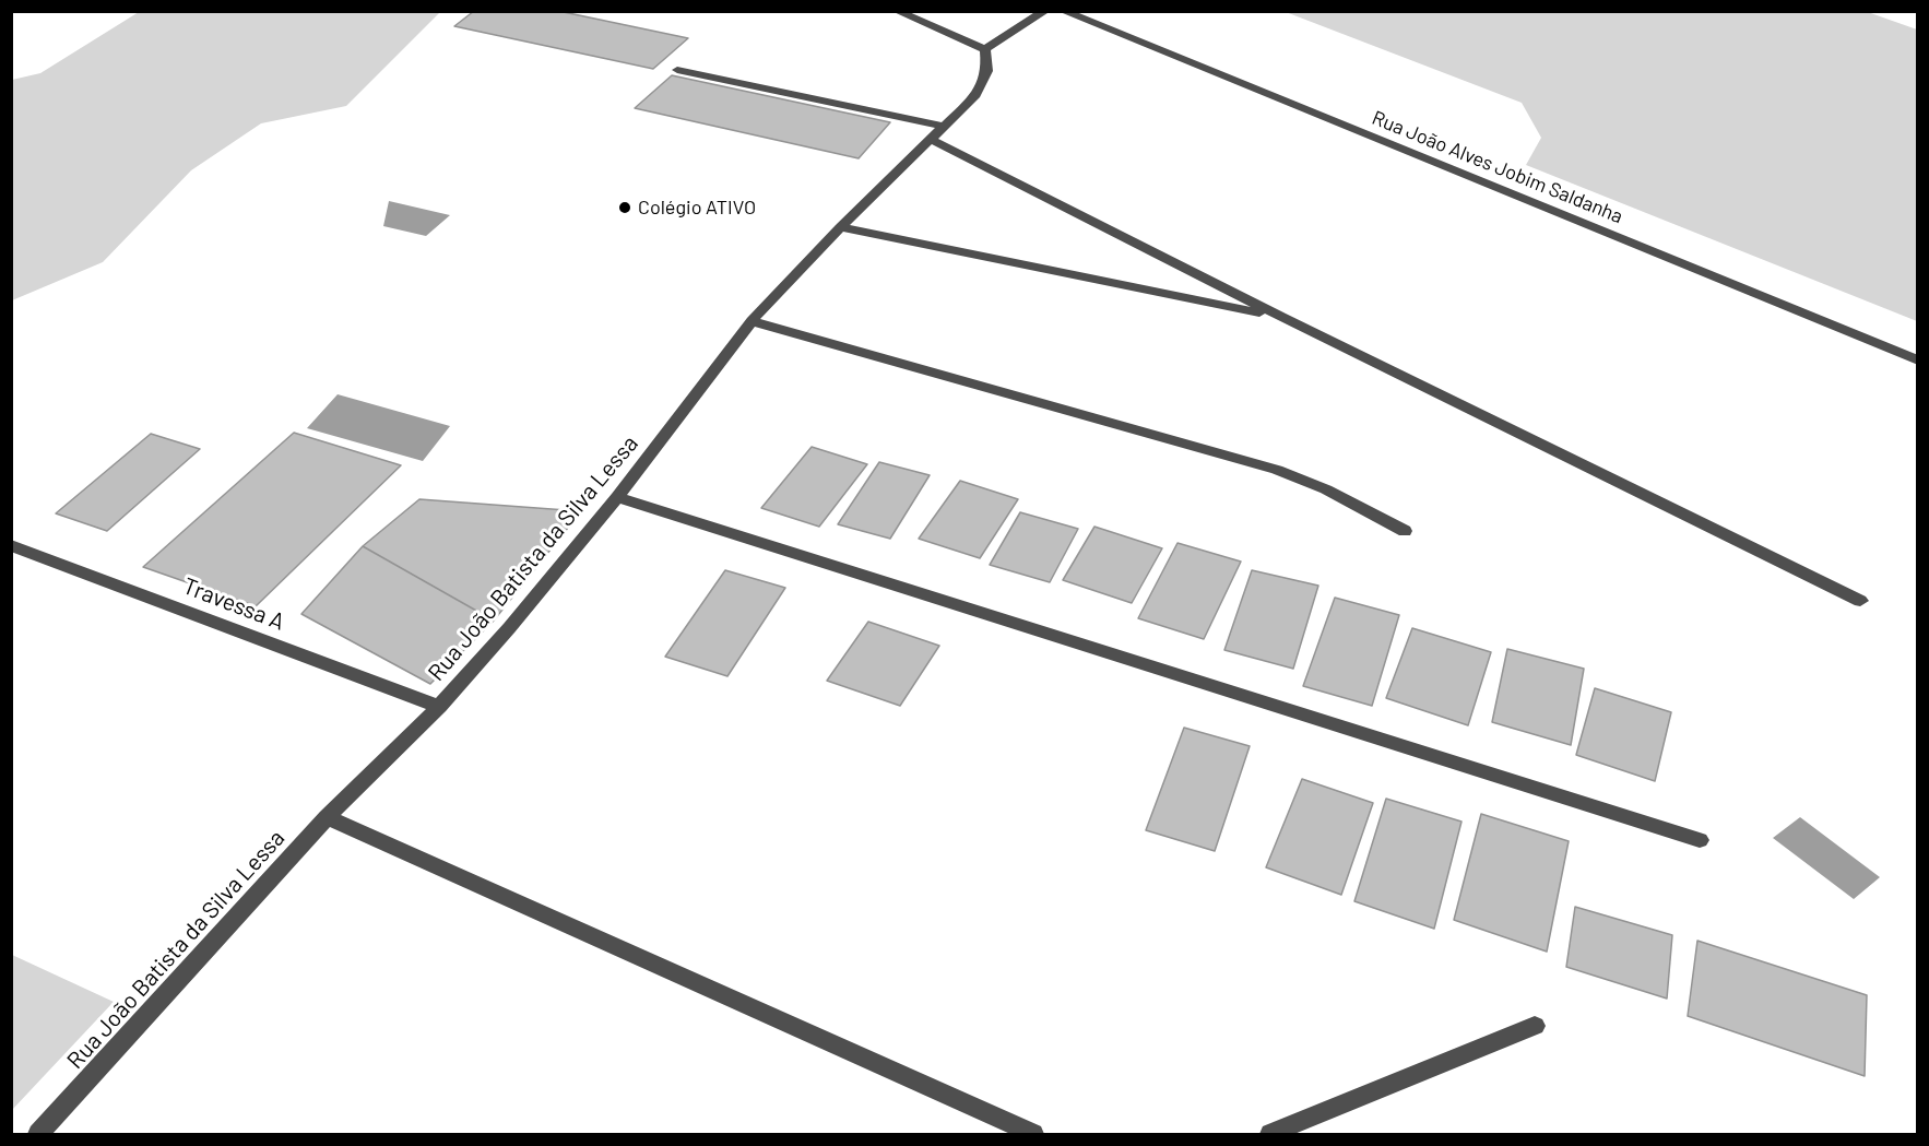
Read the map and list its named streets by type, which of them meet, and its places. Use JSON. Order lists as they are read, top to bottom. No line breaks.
{"streets":{"street":["Rua João Alves Jobim Saldanha","Rua João Batista da Silva Lessa","Travessa A"]},"crossings":[["Rua João Batista da Silva Lessa","Travessa A"]],"places":["Colégio ATIVO"]}
